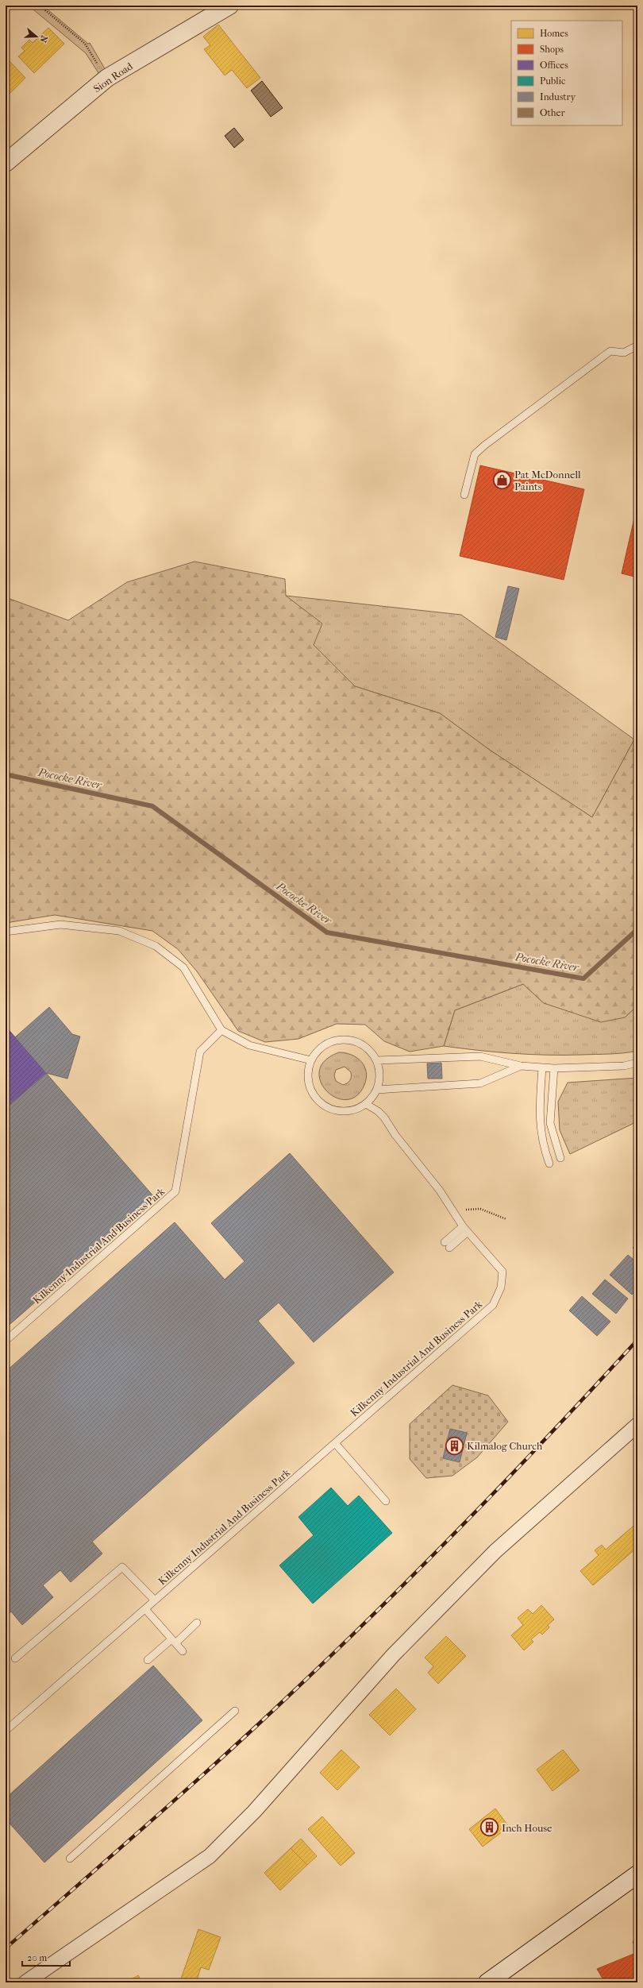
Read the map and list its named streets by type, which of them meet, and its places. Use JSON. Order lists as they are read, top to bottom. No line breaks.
{"streets":{"street":["Sion Road"],"lane":["Kilkenny Industrial And Business Park"]},"water":["Pococke River"],"places":{"shop":["Pat McDonnell Paints"],"building":["Kilmalog Church","Inch House"]},"legend":["Homes","Shops","Offices","Public","Industry","Other"],"scale_bar":"20 m","north":"right"}
